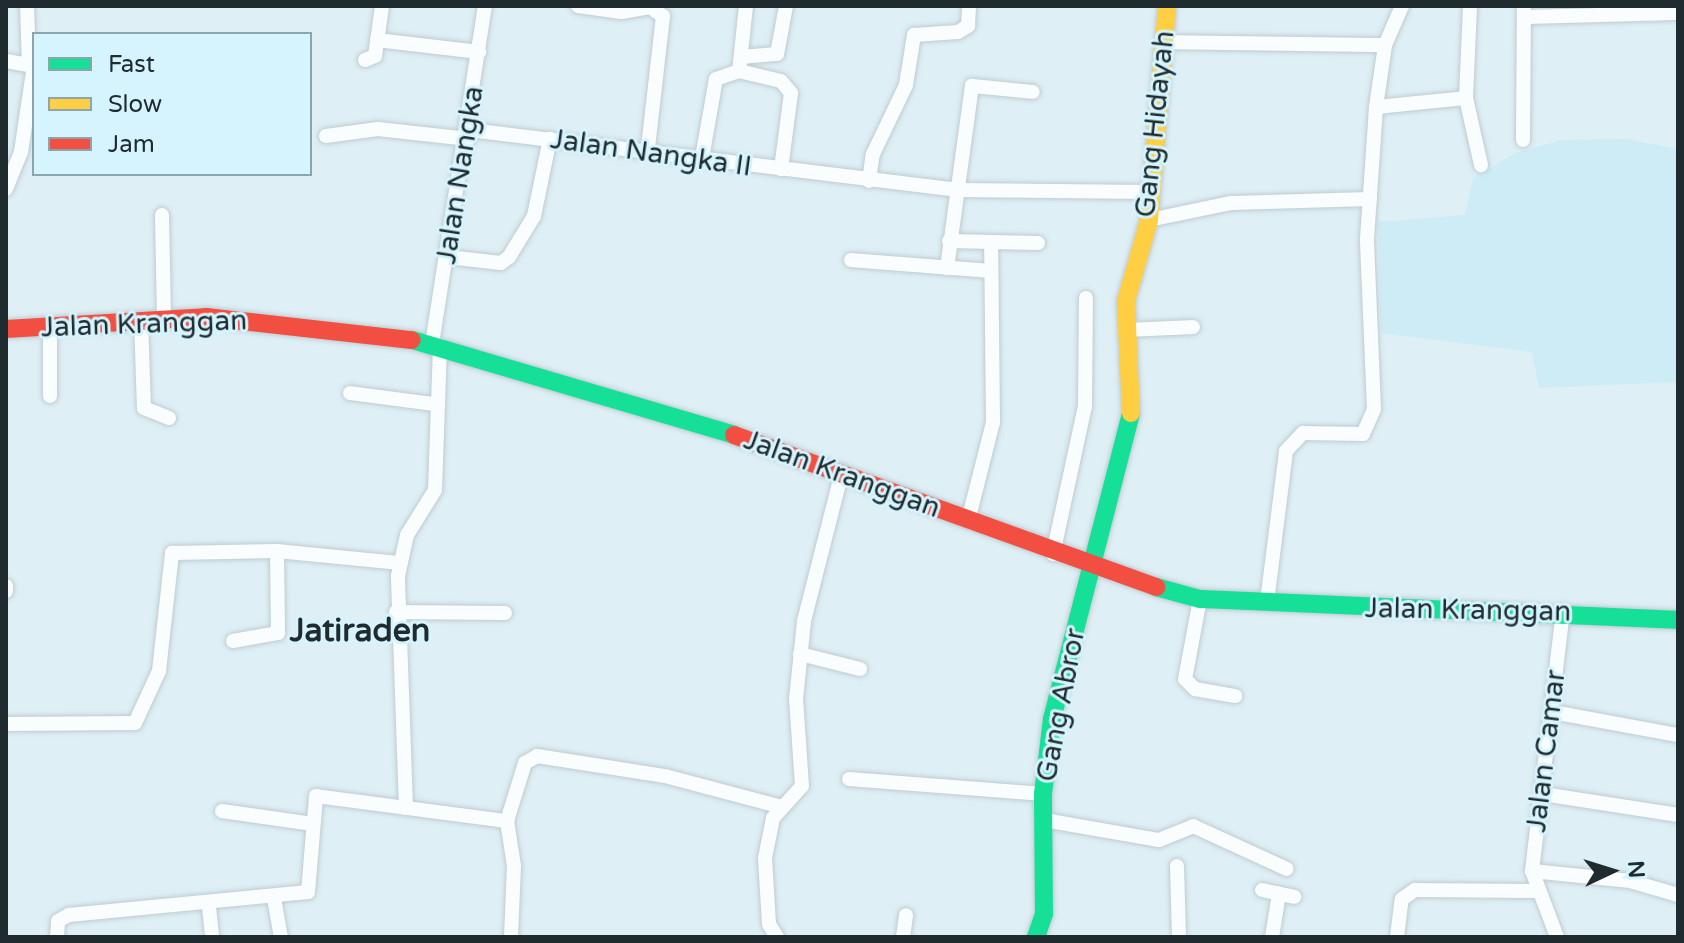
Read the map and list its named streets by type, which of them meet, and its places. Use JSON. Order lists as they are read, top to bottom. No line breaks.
{"streets":{"main road":["Gang Hidayah","Jalan Kranggan","Gang Abror"],"street":["Jalan Nangka II","Jalan Nangka","Jalan Camar"]},"crossings":[["Gang Hidayah","Jalan Nangka II"],["Gang Hidayah","Jalan Kranggan"],["Gang Hidayah","Gang Abror"],["Jalan Nangka II","Jalan Nangka"],["Jalan Nangka","Jalan Kranggan"],["Jalan Kranggan","Gang Abror"],["Jalan Kranggan","Jalan Camar"]],"districts":["Jatiraden"],"legend":["Fast","Slow","Jam"],"north":"right"}
